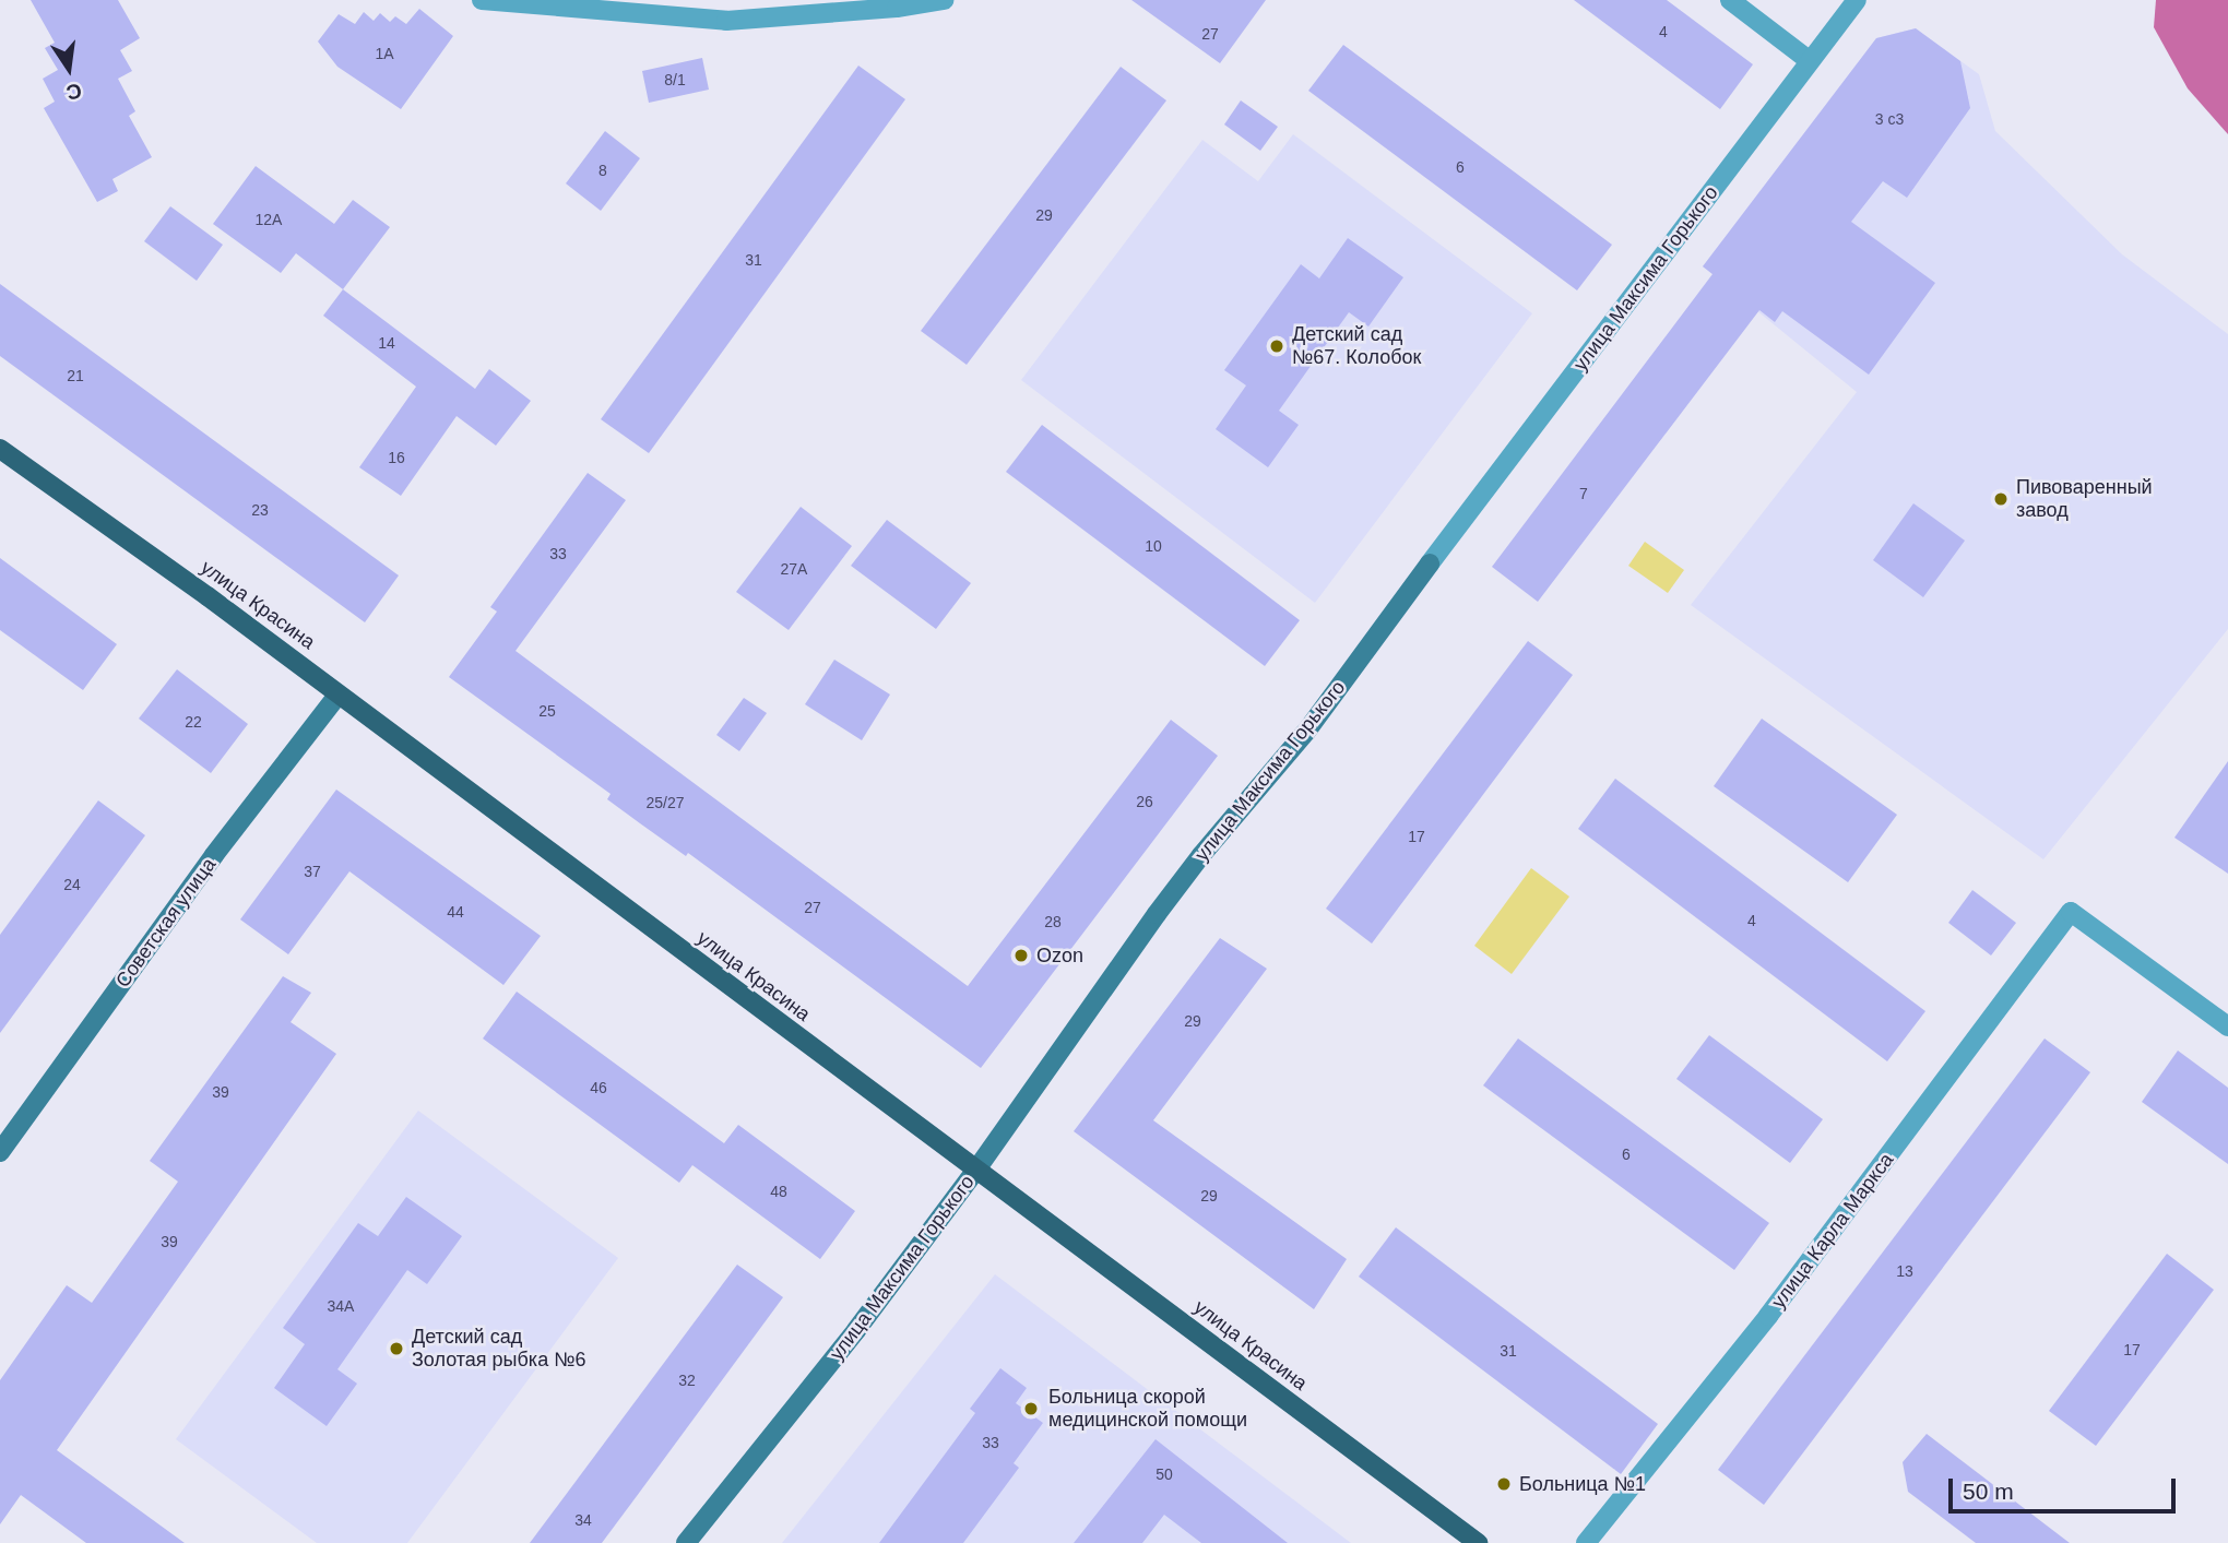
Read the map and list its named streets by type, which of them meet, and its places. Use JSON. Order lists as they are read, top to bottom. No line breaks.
{"streets":{"main road":["улица Красина"],"street":["улица Максима Горького","Советская улица","улица Карла Маркса"]},"crossings":[["улица Максима Горького","улица Красина"],["улица Красина","Советская улица"]],"places":["Детский сад №67. Колобок","Пивоваренный завод","Ozon","Детский сад Золотая рыбка №6","Больница скорой медицинской помощи","Больница №1"],"house_numbers":["4","27","1А","8/1","3 с3","6","8","29","12А","31","14","21","16","7","23","10","33","27А","25","22","26","25/27","17","37","24","27","44","4","28","29","46","39","6","48","29","39","13","34А","17","31","32","33","50","34"],"scale_bar":"50 m","north":"bottom"}
